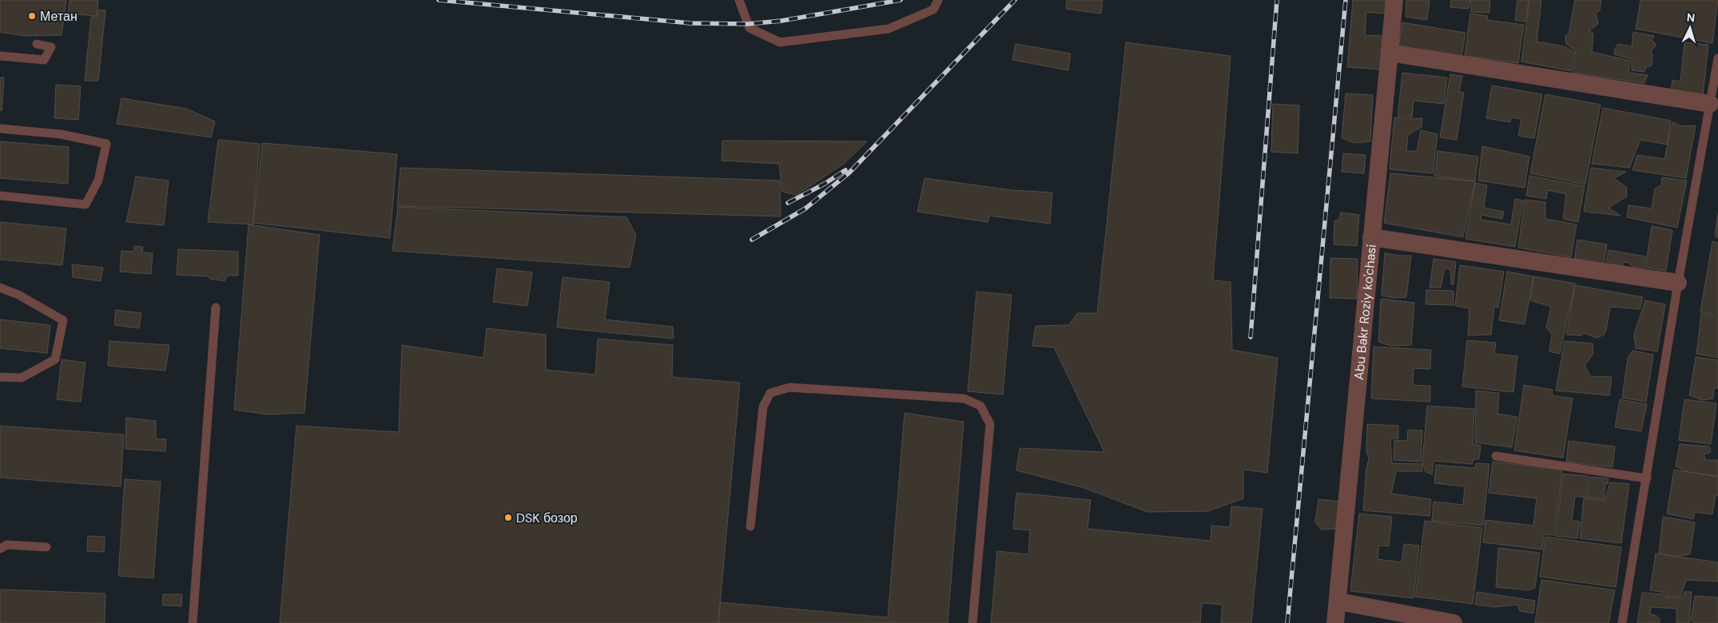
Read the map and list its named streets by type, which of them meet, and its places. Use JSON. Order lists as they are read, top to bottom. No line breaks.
{"streets":{"street":["Abu Bakr Roziy ko'chasi"]},"places":["Метан","DSK бозор"],"north":"top"}
